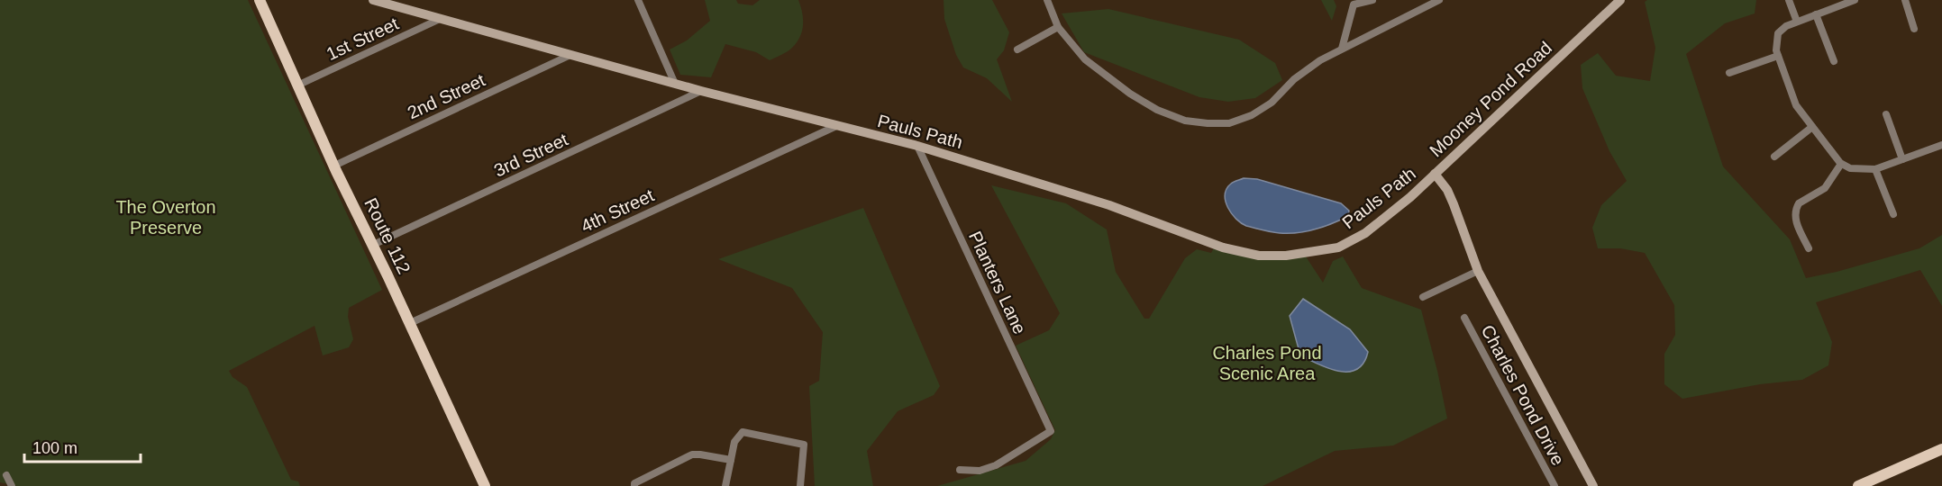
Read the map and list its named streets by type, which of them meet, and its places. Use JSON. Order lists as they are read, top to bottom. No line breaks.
{"streets":{"main road":["Route 112"],"street":["1st Street","2nd Street","Mooney Pond Road","Pauls Path","3rd Street","4th Street","Planters Lane","Charles Pond Drive"]},"crossings":[["1st Street","Pauls Path"],["1st Street","Route 112"],["2nd Street","Pauls Path"],["2nd Street","Route 112"],["Mooney Pond Road","Pauls Path"],["Pauls Path","3rd Street"],["Pauls Path","4th Street"],["Pauls Path","Planters Lane"],["3rd Street","Route 112"],["4th Street","Route 112"]],"parks":["The Overton Preserve","Charles Pond Scenic Area"],"scale_bar":"100 m"}
